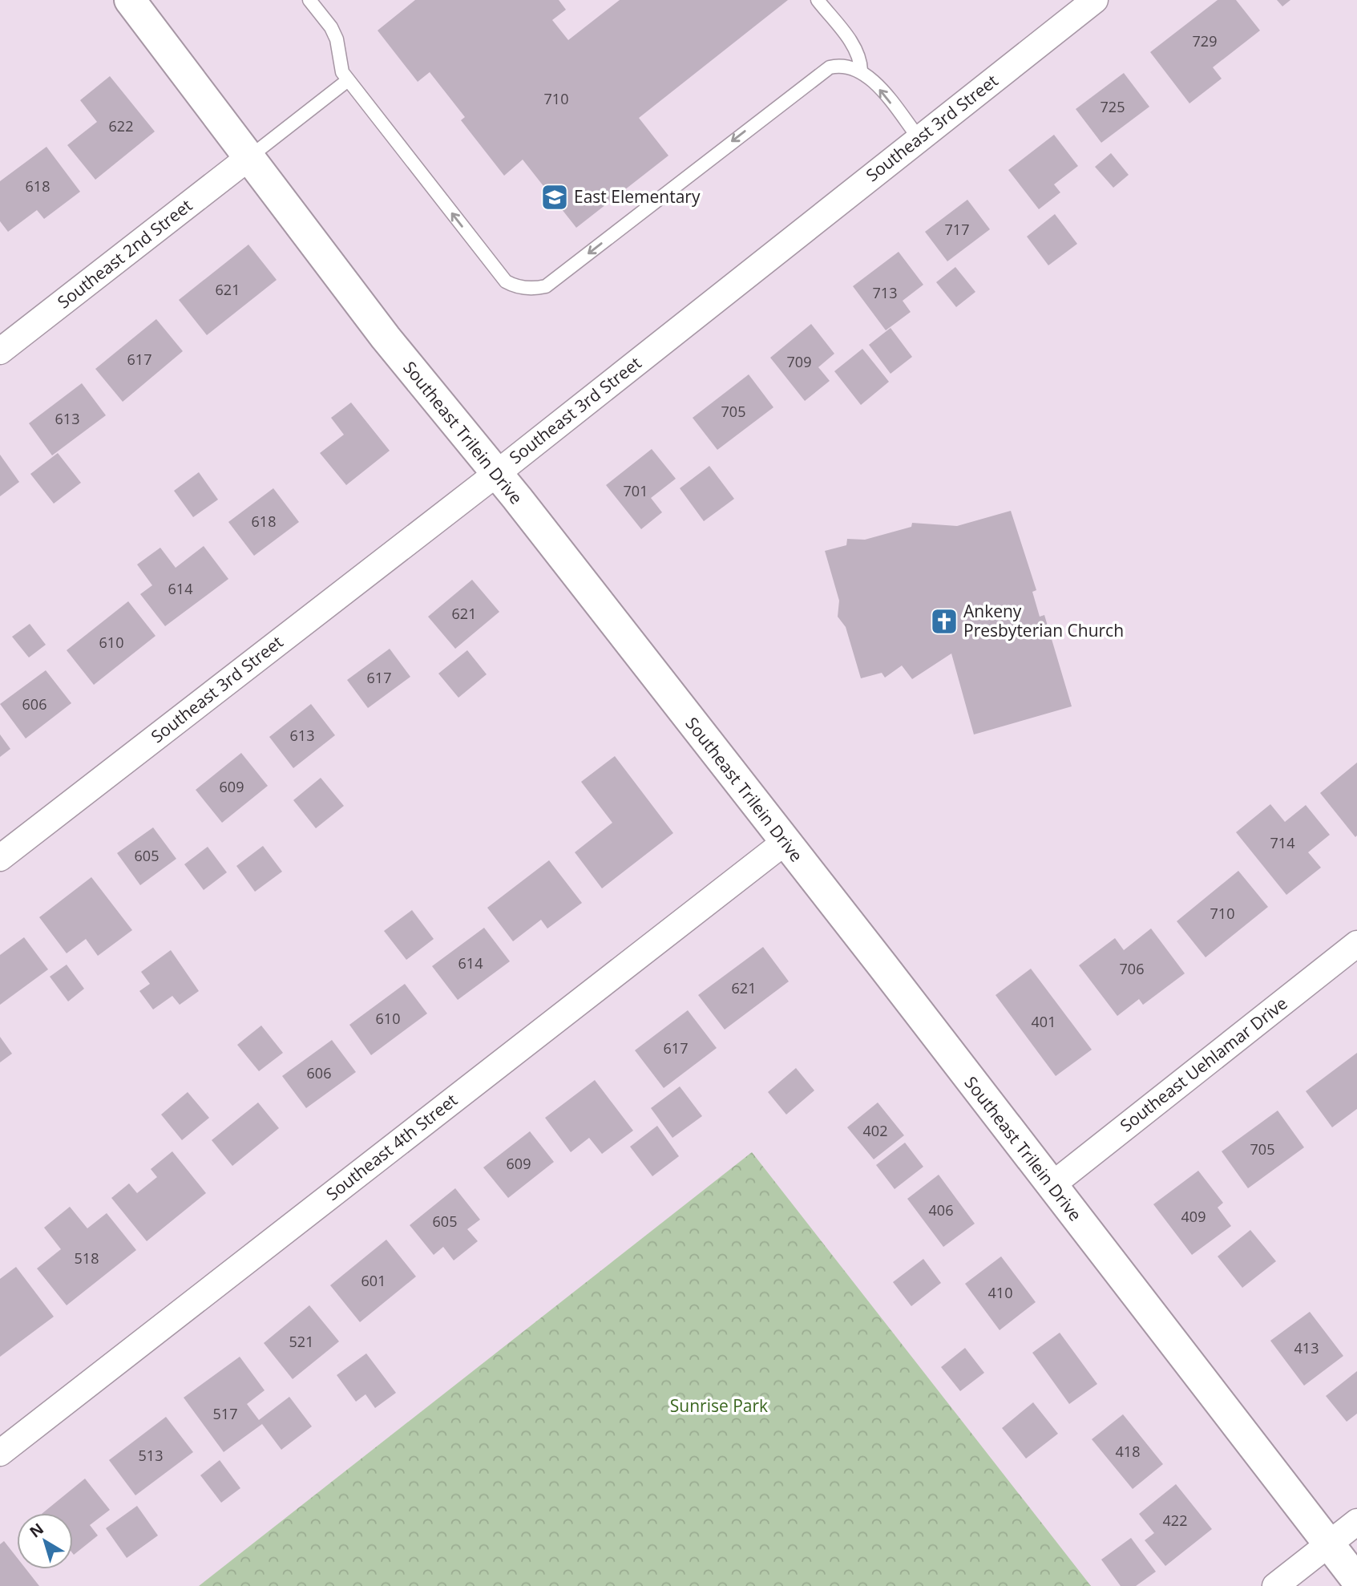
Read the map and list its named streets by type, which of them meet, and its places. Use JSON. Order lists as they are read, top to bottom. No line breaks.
{"streets":{"street":["Southeast 3rd Street","Southeast 2nd Street","Southeast Trilein Drive","Southeast Uehlamar Drive","Southeast 4th Street"]},"crossings":[["Southeast 3rd Street","Southeast Trilein Drive"],["Southeast 2nd Street","Southeast Trilein Drive"],["Southeast Trilein Drive","Southeast Uehlamar Drive"],["Southeast Trilein Drive","Southeast 4th Street"]],"parks":["Sunrise Park"],"places":{"school or university":["East Elementary"],"church":["Ankeny Presbyterian Church"]},"house_numbers":["729","710","725","622","618","717","621","713","617","709","705","613","701","618","614","621","610","617","606","613","609","714","605","710","614","706","621","610","401","617","606","402","705","609","406","409","605","518","601","410","521","413","517","418","513","422"],"north":"top left"}
